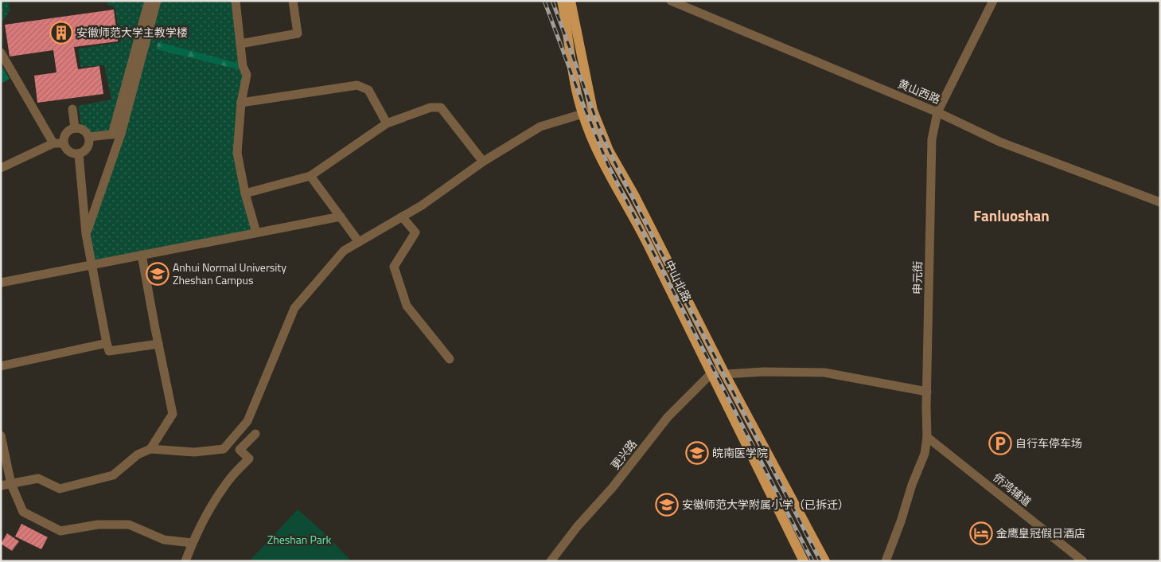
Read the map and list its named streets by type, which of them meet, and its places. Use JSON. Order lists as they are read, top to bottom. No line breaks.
{"streets":{"main road":["中山北路"],"street":["黄山西路","申元街","更兴路","侨鸿辅道"]},"crossings":[["黄山西路","申元街"],["申元街","侨鸿辅道"],["中山北路","更兴路"]],"districts":["Fanluoshan"],"parks":["Zheshan Park"],"places":{"building":["安徽师范大学主教学楼"],"school or university":["Anhui Normal University Zheshan Campus","皖南医学院","安徽师范大学附属小学（已拆迁）"],"parking":["自行车停车场"],"hotel":["金鹰皇冠假日酒店"]}}
